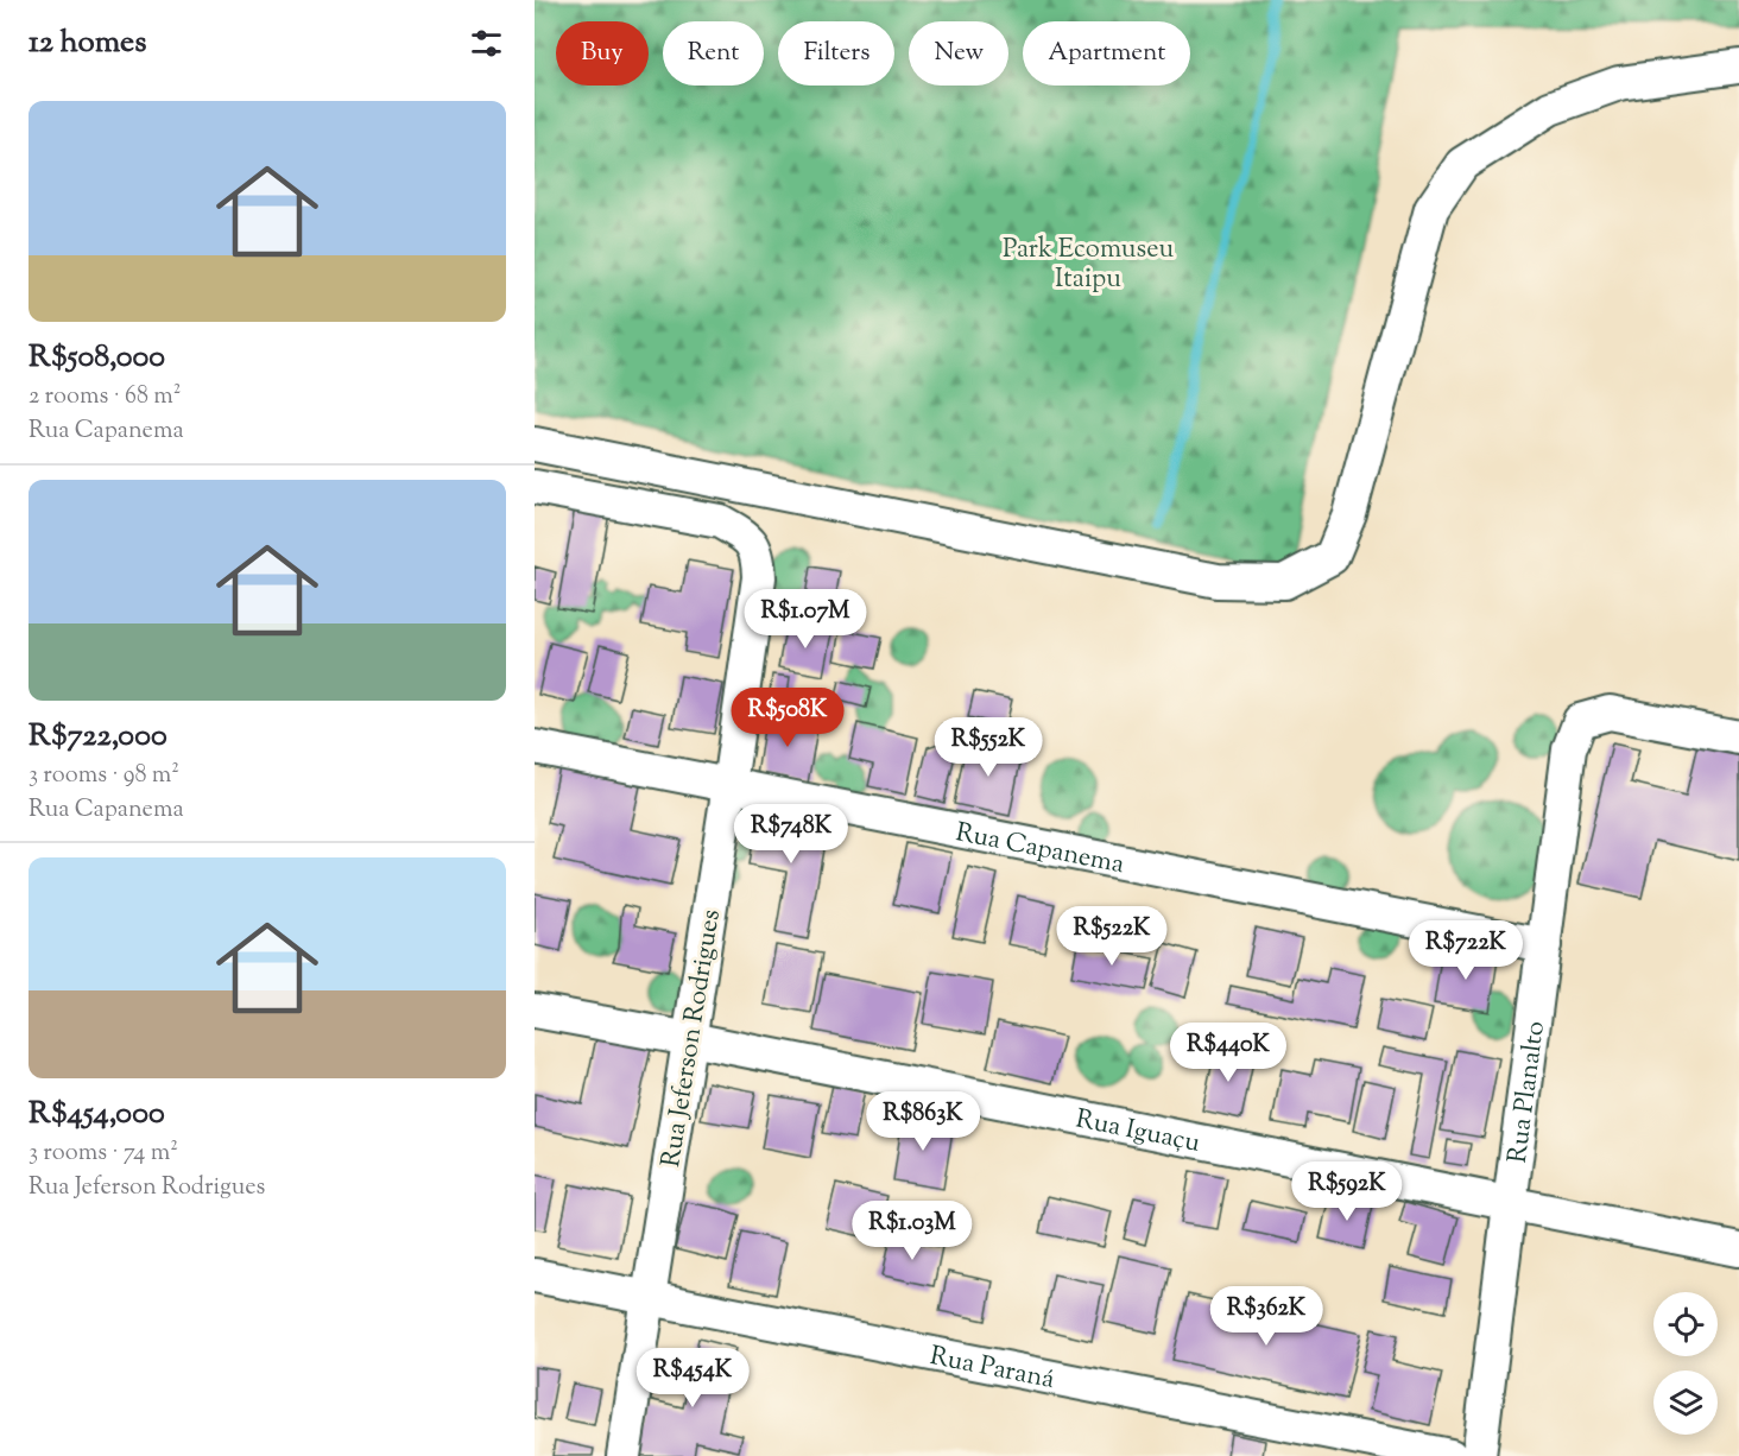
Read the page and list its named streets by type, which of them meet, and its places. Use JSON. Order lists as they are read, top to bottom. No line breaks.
{"streets":{"street":["Rua Capanema","Rua Jeferson Rodrigues","Rua Planalto","Rua Iguaçu","Rua Paraná"]},"crossings":[["Rua Capanema","Rua Jeferson Rodrigues"],["Rua Capanema","Rua Planalto"],["Rua Jeferson Rodrigues","Rua Iguaçu"],["Rua Jeferson Rodrigues","Rua Paraná"],["Rua Planalto","Rua Iguaçu"]],"parks":["Park Ecomuseu Itaipu"],"page":{"heading":"12 homes","chip":["Buy","Rent","Filters","New","Apartment"],"list":[{"name":"R$508,000","note":"2 rooms · 68 m² · Rua Capanema"},{"name":"R$722,000","note":"3 rooms · 98 m² · Rua Capanema"},{"name":"R$454,000","note":"3 rooms · 74 m² · Rua Jeferson Rodrigues"}],"price":["R$1.07M","R$508K","R$552K","R$748K","R$522K","R$722K","R$440K","R$863K","R$592K","R$1.03M","R$362K","R$454K"]}}
